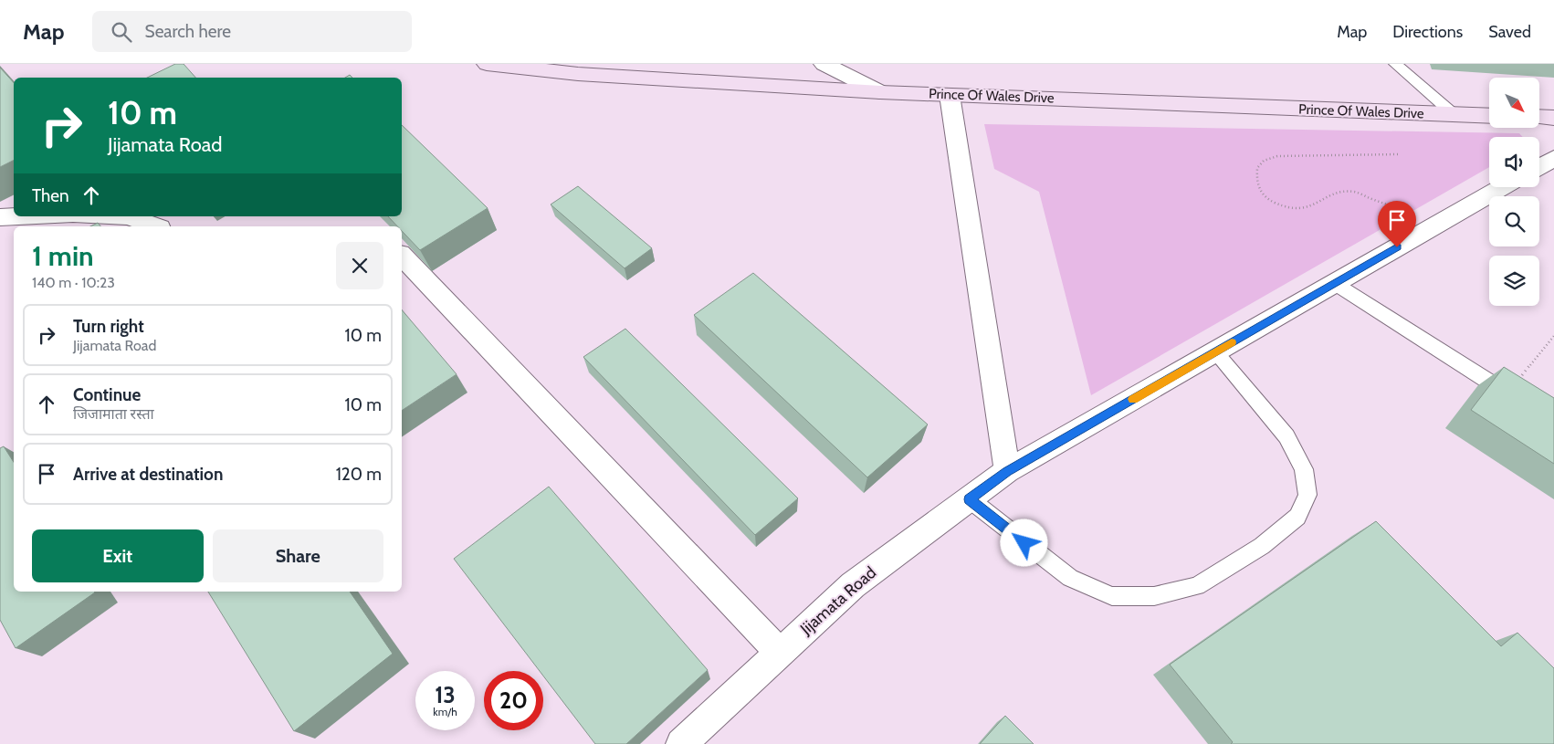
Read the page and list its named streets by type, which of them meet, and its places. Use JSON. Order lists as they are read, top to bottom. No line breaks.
{"streets":{"main road":["Prince Of Wales Drive"],"street":["Jijamata Road"]},"north":"bottom right","page":{"header":"Map","search":"Search here","nav":["Map","Directions","Saved"],"turn":["10 m","Jijamata Road"],"then":"Then","heading":["1 min","140 m · 10:23"],"list":[{"name":"Turn right","note":"Jijamata Road","value":"10 m"},{"name":"Continue","note":"जिजामाता रस्ता","value":"10 m"},{"name":"Arrive at destination","value":"120 m"}],"buttons":["Exit","Share"],"speed":"13 km/h","limit":"20"}}
